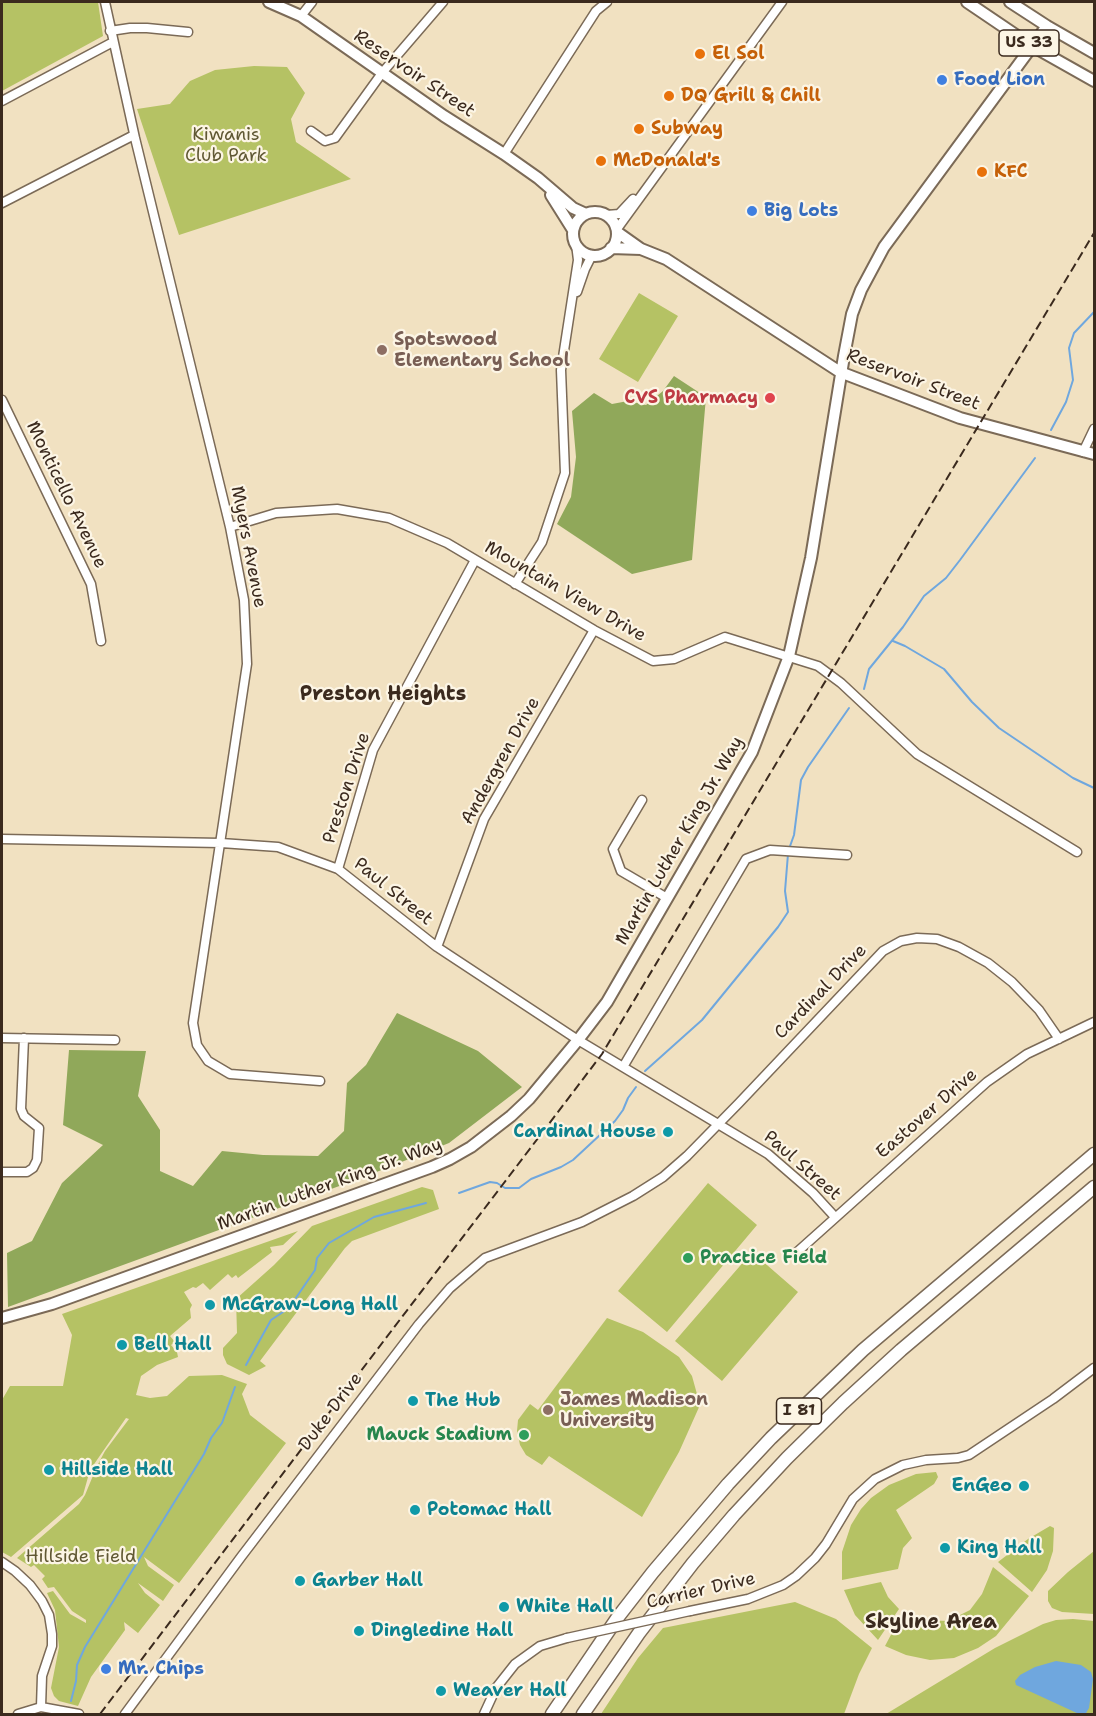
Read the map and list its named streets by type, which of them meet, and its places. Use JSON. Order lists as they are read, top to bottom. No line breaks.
{"streets":{"highway":["I 81"],"main road":["US 33","Reservoir Street","Martin Luther King Jr. Way"],"street":["Monticello Avenue","Myers Avenue","Mountain View Drive","Andergren Drive","Preston Drive","Paul Street","Cardinal Drive","Eastover Drive","Duke Drive","Carrier Drive"]},"crossings":[["US 33","Martin Luther King Jr. Way"],["Reservoir Street","Martin Luther King Jr. Way"],["Myers Avenue","Mountain View Drive"],["Myers Avenue","Paul Street"],["Mountain View Drive","Andergren Drive"],["Mountain View Drive","Preston Drive"],["Mountain View Drive","Martin Luther King Jr. Way"],["Andergren Drive","Paul Street"],["Preston Drive","Paul Street"],["Martin Luther King Jr. Way","Paul Street"],["Paul Street","Cardinal Drive"],["Paul Street","Eastover Drive"],["Cardinal Drive","Eastover Drive"],["Cardinal Drive","Duke Drive"]],"districts":["Preston Heights","Skyline Area"],"parks":["Kiwanis Club Park","Hillside Field"],"places":["El Sol","Food Lion","DQ Grill & Chill","Subway","McDonald's","KFC","Big Lots","Spotswood Elementary School","CVS Pharmacy","Cardinal House","Practice Field","McGraw-Long Hall","Bell Hall","The Hub","James Madison University","Mauck Stadium","Hillside Hall","EnGeo","Potomac Hall","King Hall","Garber Hall","White Hall","Dingledine Hall","Mr. Chips","Weaver Hall"]}
